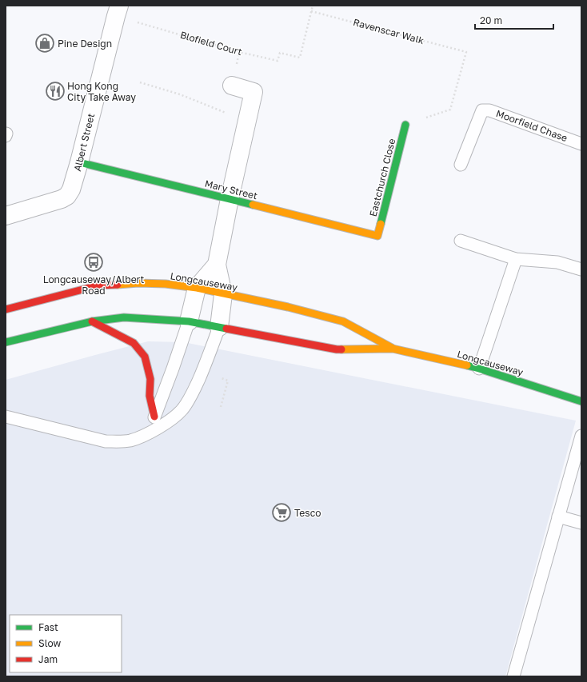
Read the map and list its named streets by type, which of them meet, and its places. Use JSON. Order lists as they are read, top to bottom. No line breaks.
{"streets":{"main road":["Eastchurch Close","Mary Street","Longcauseway"],"street":["Albert Street"],"lane":["Moorfield Chase"],"path":["Ravenscar Walk","Blofield Court"]},"crossings":[["Ravenscar Walk","Blofield Court"],["Ravenscar Walk","Eastchurch Close"],["Blofield Court","Albert Street"],["Albert Street","Mary Street"],["Eastchurch Close","Mary Street"]],"places":{"shop":["Pine Design"],"restaurant":["Hong Kong City Take Away"],"bus stop":["Longcauseway/Albert Road"],"supermarket":["Tesco"]},"legend":["Fast","Slow","Jam"],"scale_bar":"20 m"}
